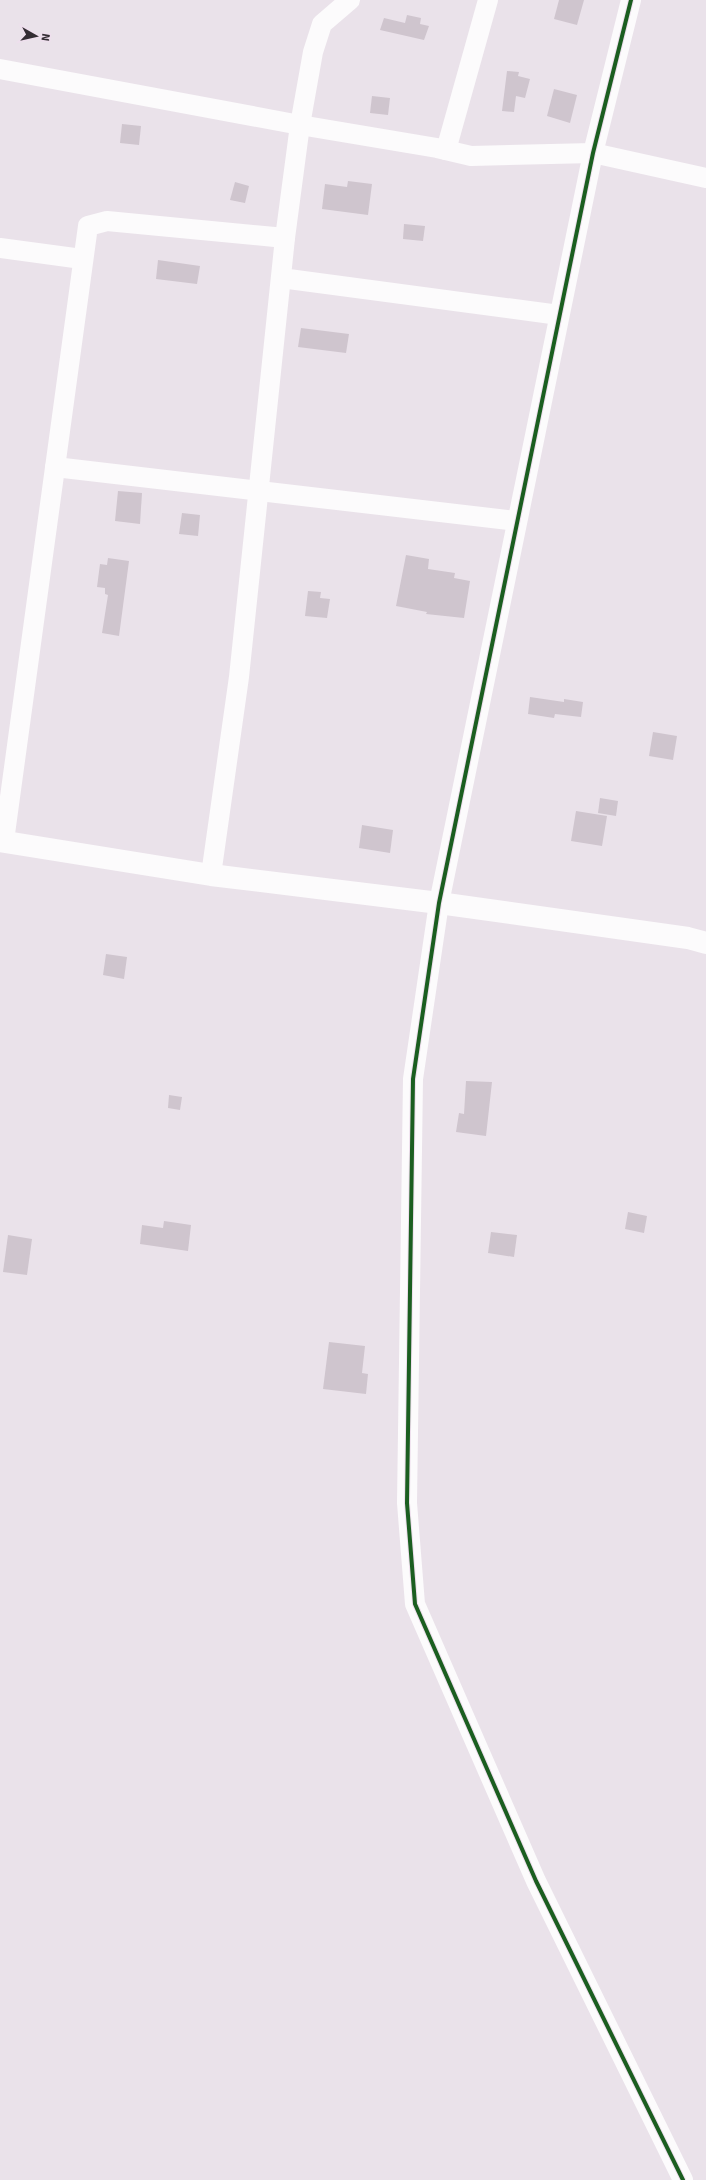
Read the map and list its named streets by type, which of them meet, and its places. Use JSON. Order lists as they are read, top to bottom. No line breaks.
{"north":"right"}
